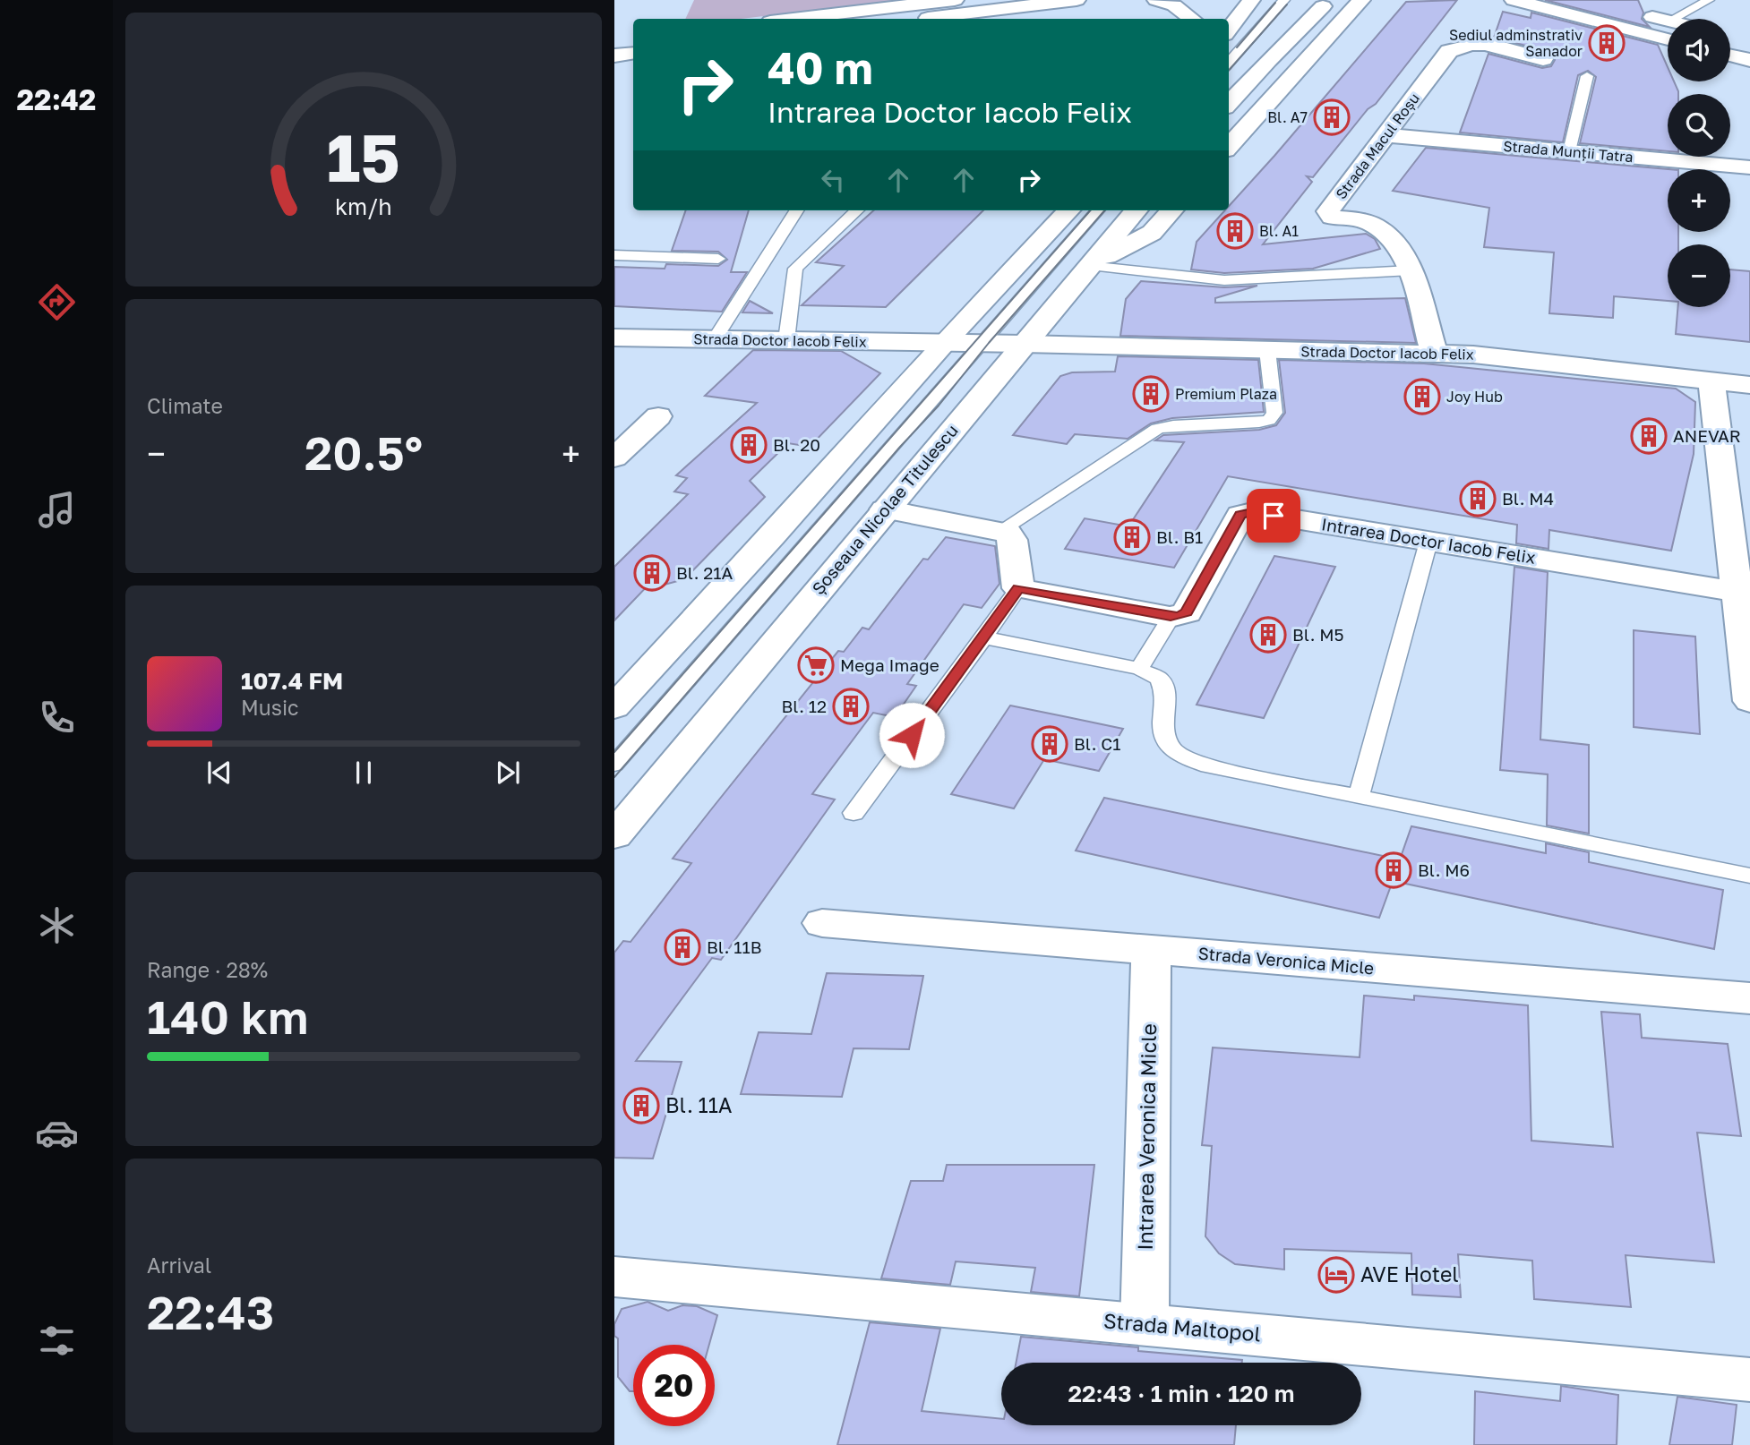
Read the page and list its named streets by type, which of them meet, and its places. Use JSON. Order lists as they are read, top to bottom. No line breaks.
{"streets":{"street":["Strada Macul Roșu","Strada Munții Tatra","Strada Doctor Iacob Felix","Șoseaua Nicolae Titulescu","Intrarea Doctor Iacob Felix","Strada Veronica Micle","Intrarea Veronica Micle","Strada Maltopol"]},"crossings":[["Strada Macul Roșu","Strada Munții Tatra"],["Strada Macul Roșu","Strada Doctor Iacob Felix"],["Strada Doctor Iacob Felix","Șoseaua Nicolae Titulescu"],["Strada Veronica Micle","Intrarea Veronica Micle"],["Intrarea Veronica Micle","Strada Maltopol"]],"places":{"building":["Sediul adminstrativ Sanador","Bl. A7","Bl. A1","Premium Plaza","Joy Hub","ANEVAR","Bl. 20","Bl. M4","Bl. B1","Bl. 21A","Bl. M5","Bl. 12","Bl. C1","Bl. M6","Bl. 11B","Bl. 11A"],"supermarket":["Mega Image"],"hotel":["AVE Hotel"]},"page":{"tabs":"22:42","map_buttons":["+","−"],"turn":["40 m","Intrarea Doctor Iacob Felix"],"tile":["Climate",["Range · 28%","140 km"],["Arrival","22:43"]],"heat":["−","20.5°","+"],"song":["107.4 FM","Music"],"limit":"20","trip":"22:43 · 1 min · 120 m","gauge":["15","km/h"]}}
